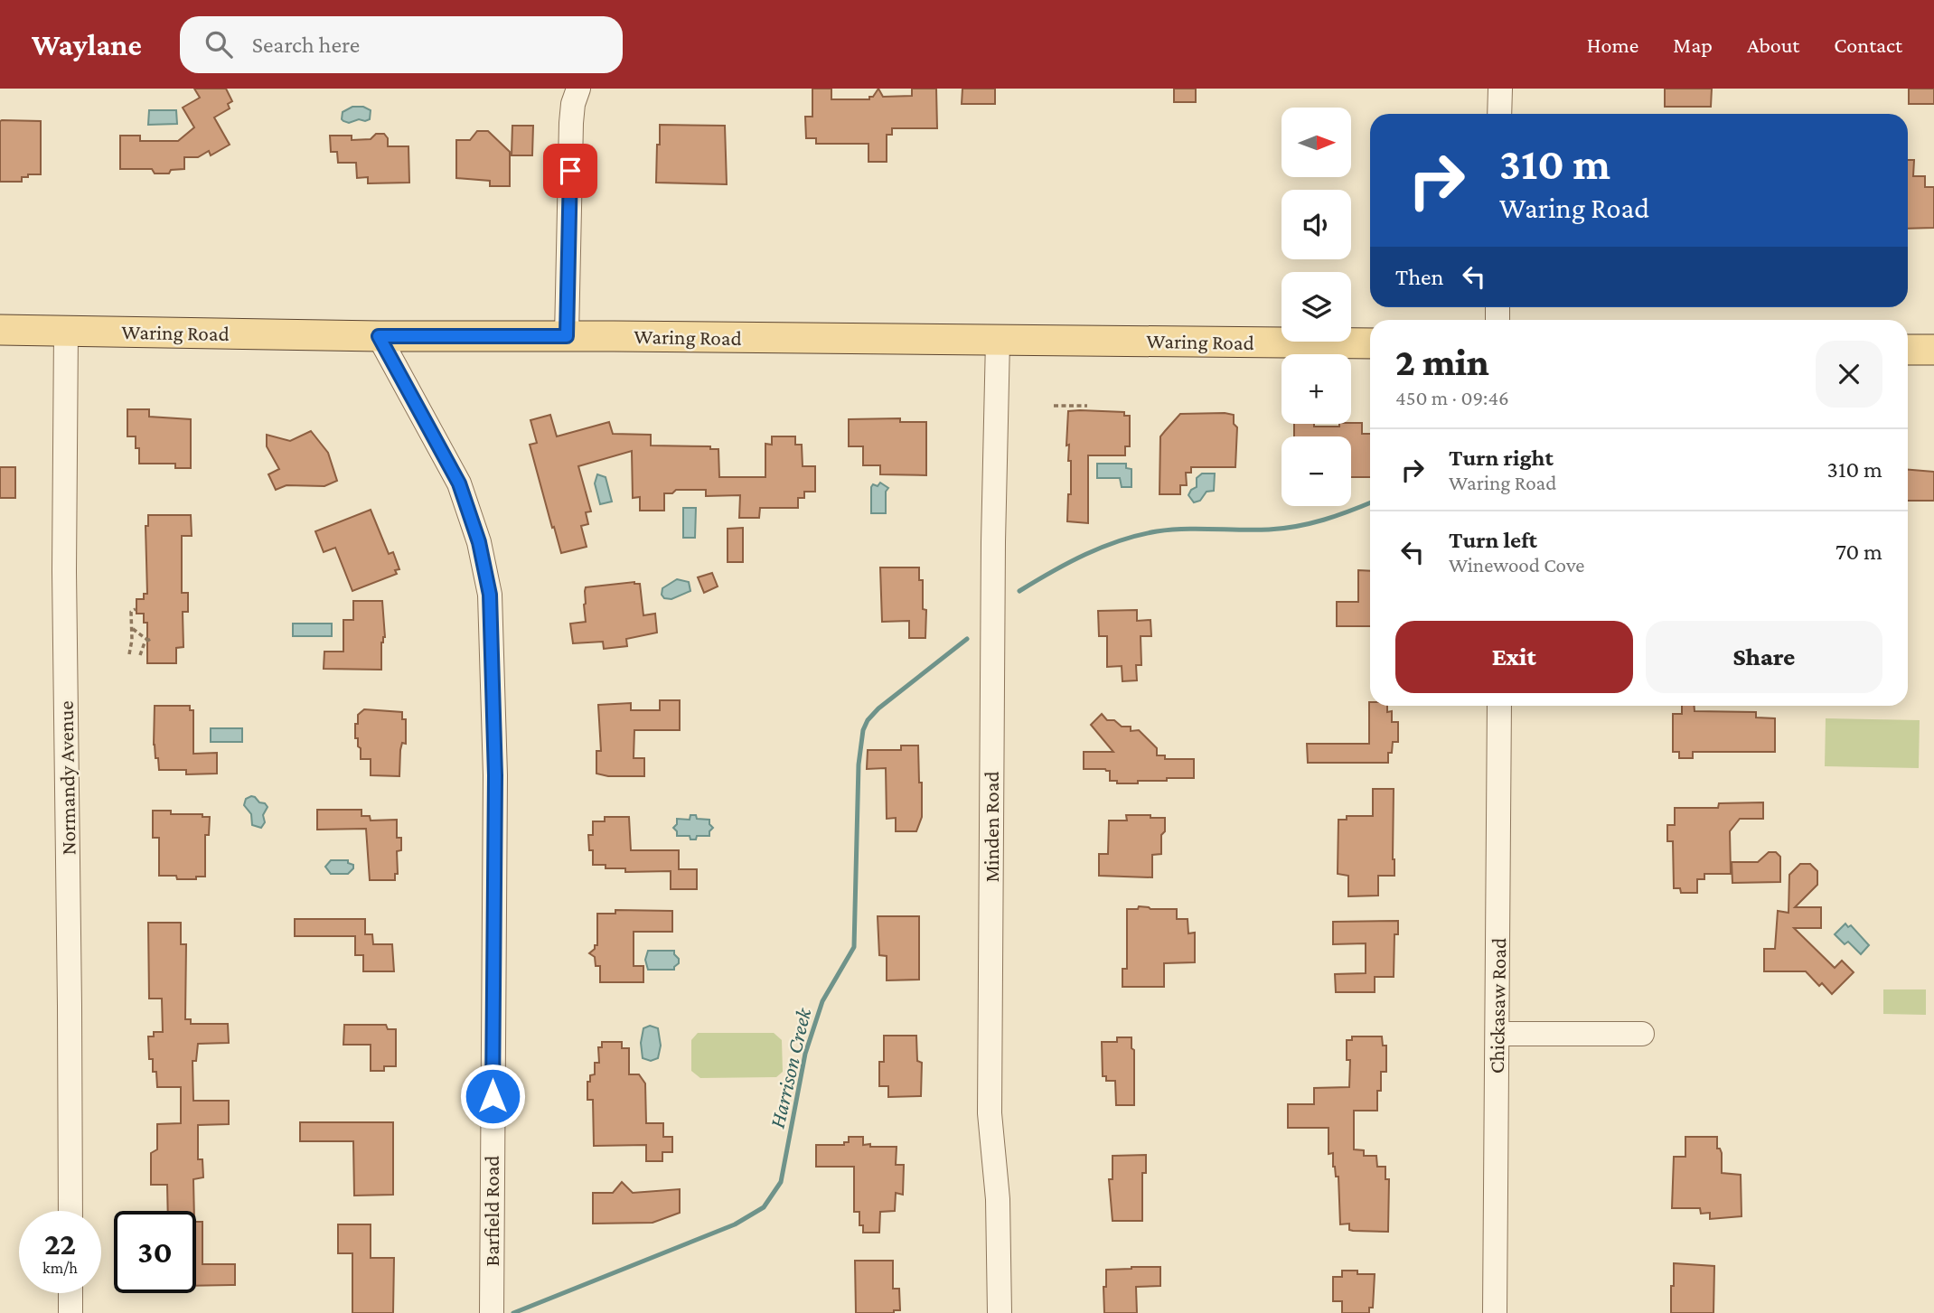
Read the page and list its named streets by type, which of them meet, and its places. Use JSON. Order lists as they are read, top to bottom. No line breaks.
{"streets":{"main road":["Waring Road"],"street":["Normandy Avenue","Minden Road","Chickasaw Road","Barfield Road"]},"crossings":[["Waring Road","Normandy Avenue"],["Waring Road","Minden Road"],["Waring Road","Barfield Road"]],"water":["Harrison Creek"],"north":"right","page":{"header":"Waylane","search":"Search here","nav":["Home","Map","About","Contact"],"map_buttons":["+","−"],"turn":["310 m","Waring Road"],"then":"Then","heading":["2 min","450 m · 09:46"],"list":[{"name":"Turn right","note":"Waring Road","value":"310 m"},{"name":"Turn left","note":"Winewood Cove","value":"70 m"}],"buttons":["Exit","Share"],"speed":"22 km/h","limit":"30"}}
